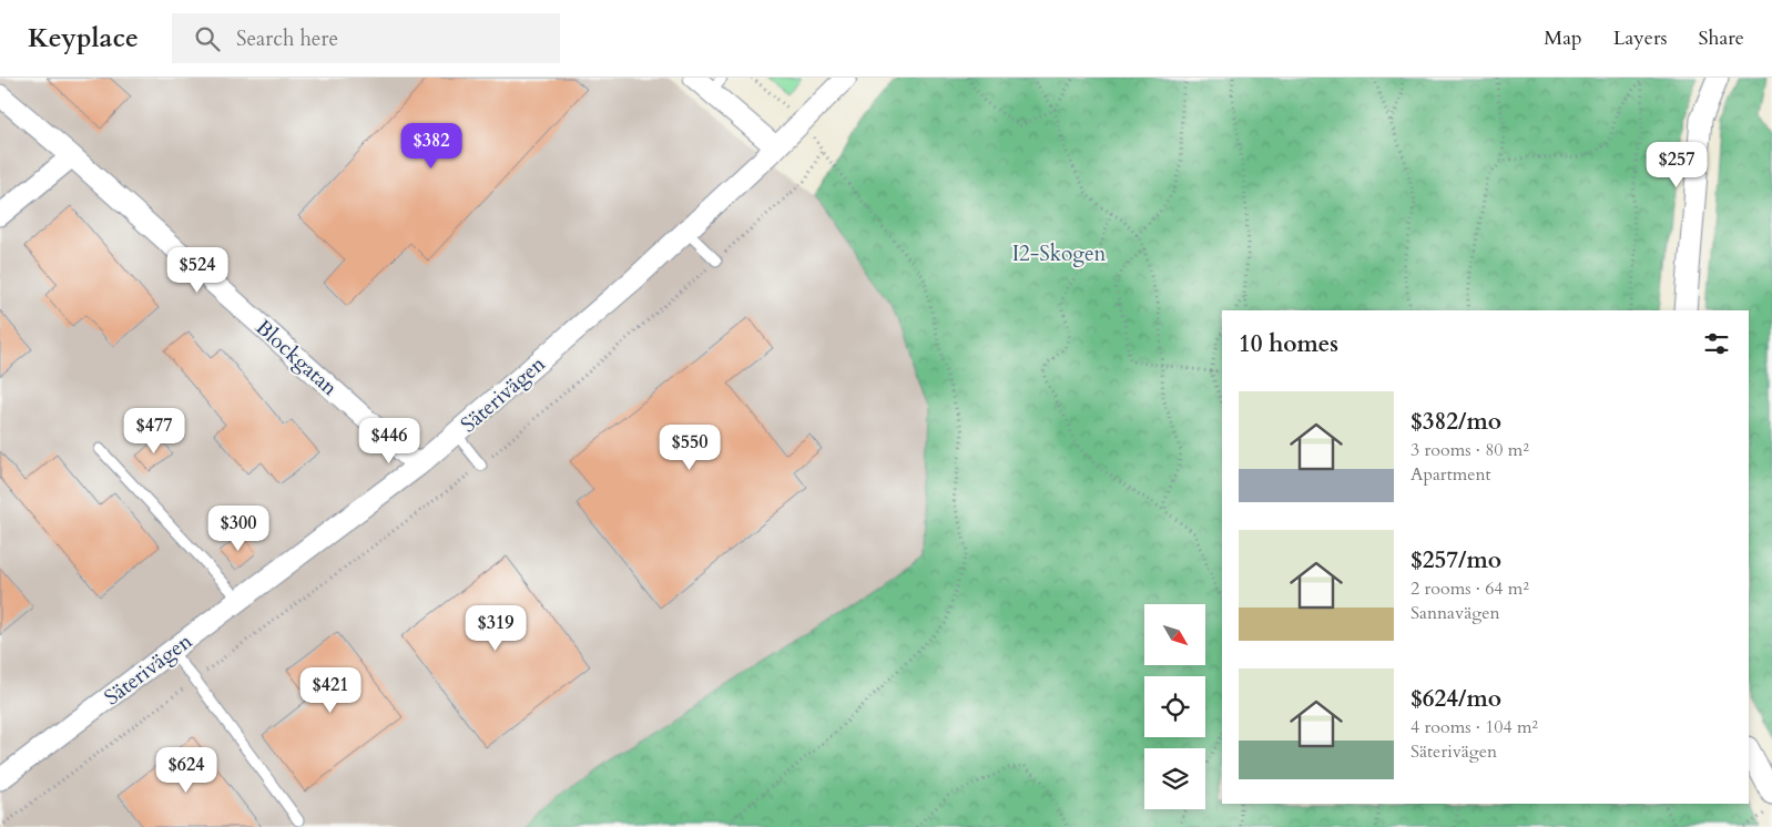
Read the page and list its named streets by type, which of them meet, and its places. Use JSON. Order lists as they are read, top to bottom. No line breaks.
{"streets":{"street":["Blockgatan","Säterivägen"]},"crossings":[["Blockgatan","Säterivägen"]],"parks":["I2-Skogen"],"north":"bottom right","page":{"header":"Keyplace","search":"Search here","nav":["Map","Layers","Share"],"price":["$382","$257","$524","$477","$446","$550","$300","$319","$421","$624"],"heading":"10 homes","list":[{"name":"$382/mo","note":"3 rooms · 80 m² · Apartment"},{"name":"$257/mo","note":"2 rooms · 64 m² · Sannavägen"},{"name":"$624/mo","note":"4 rooms · 104 m² · Säterivägen"}]}}
